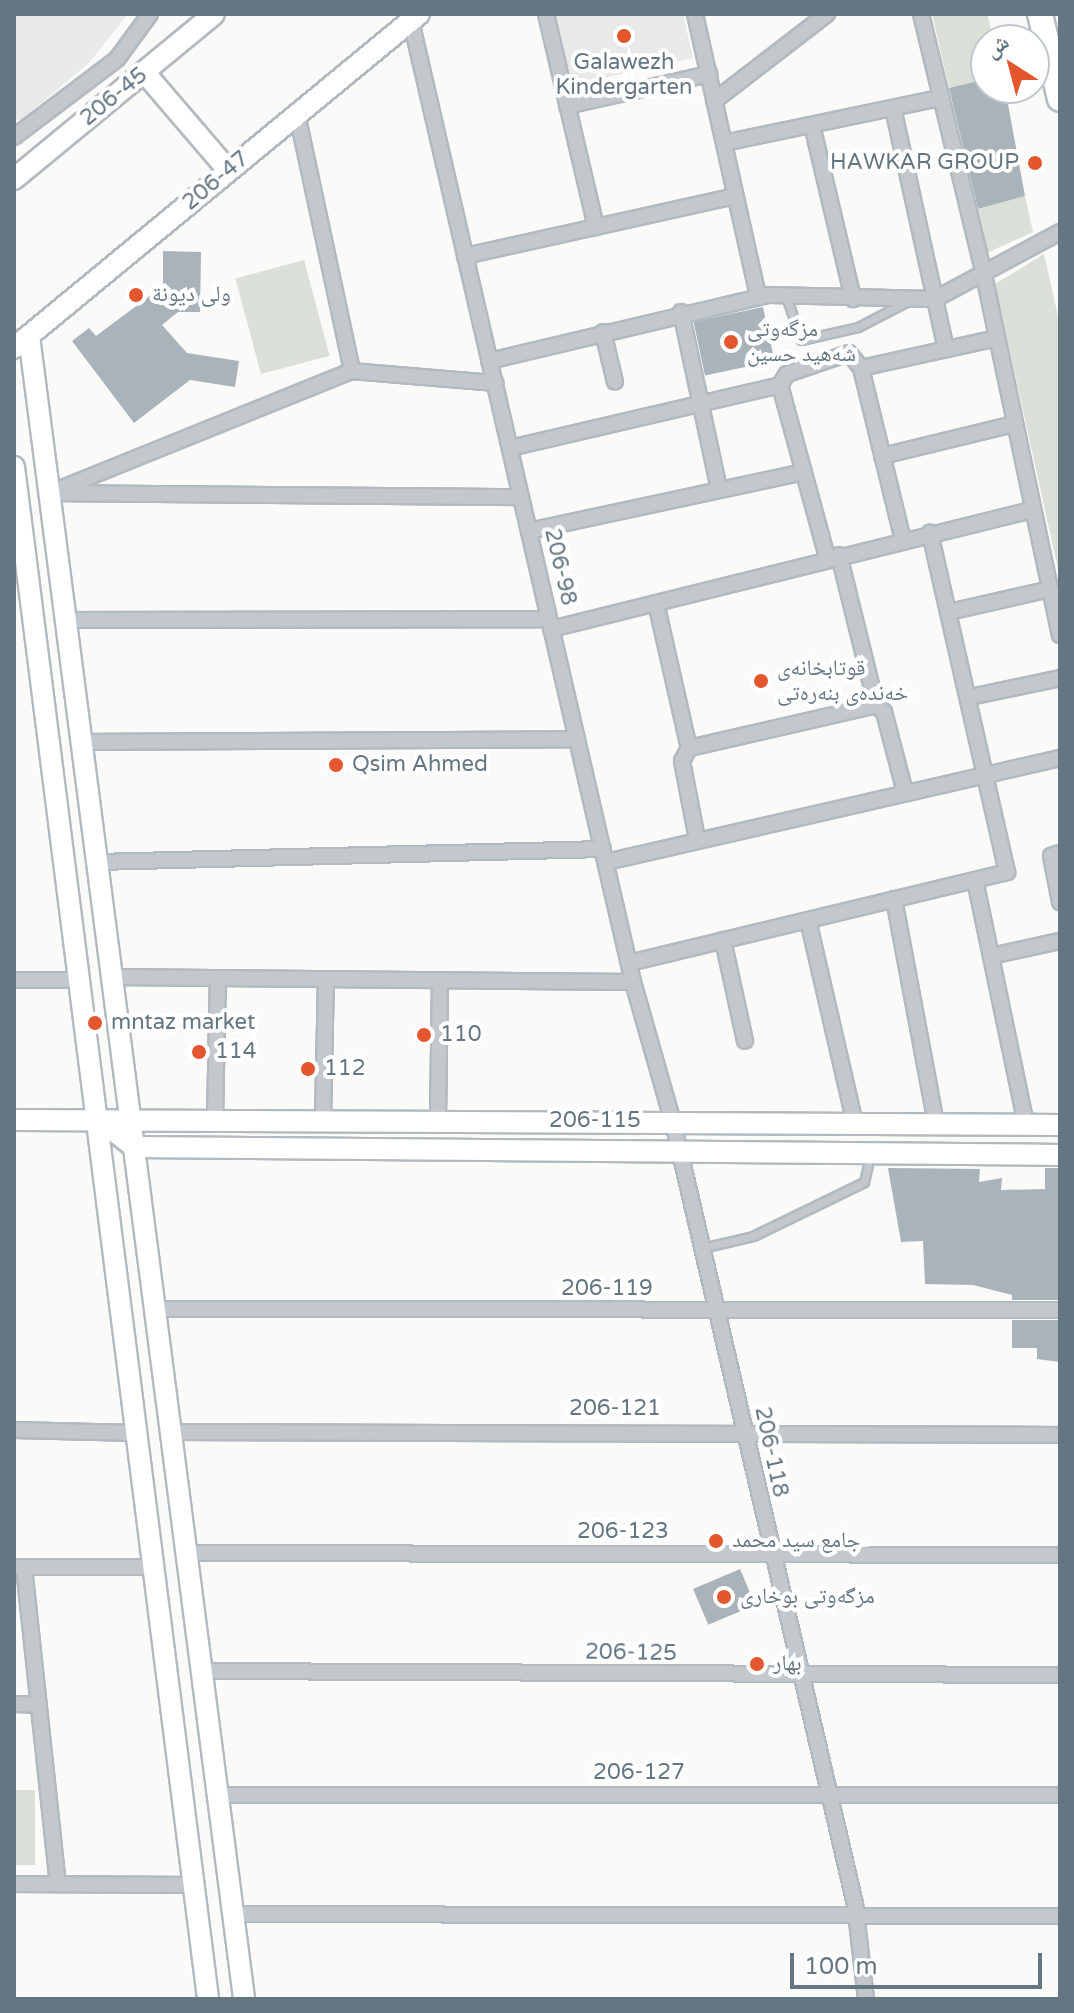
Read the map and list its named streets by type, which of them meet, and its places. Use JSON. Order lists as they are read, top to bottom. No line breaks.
{"streets":{"street":["206-45","206-47","206-98","206-115","206-119","206-121","206-118","206-123","206-125","206-127"]},"crossings":[["206-47","206-98"],["206-98","206-115"],["206-98","206-118"],["206-115","206-118"],["206-119","206-118"],["206-121","206-118"],["206-118","206-123"],["206-118","206-125"],["206-118","206-127"]],"places":["Galawezh Kindergarten","HAWKAR GROUP","ولی دیونة","مزگەوتی شەهید حسين","قوتابخانەی خەندەی بنەرەتی","Qsim Ahmed","mntaz market","110","114","112","جامع سيد محمد","مزگەوتی بوخاری","بهار"],"scale_bar":"100 m","north":"top left"}
